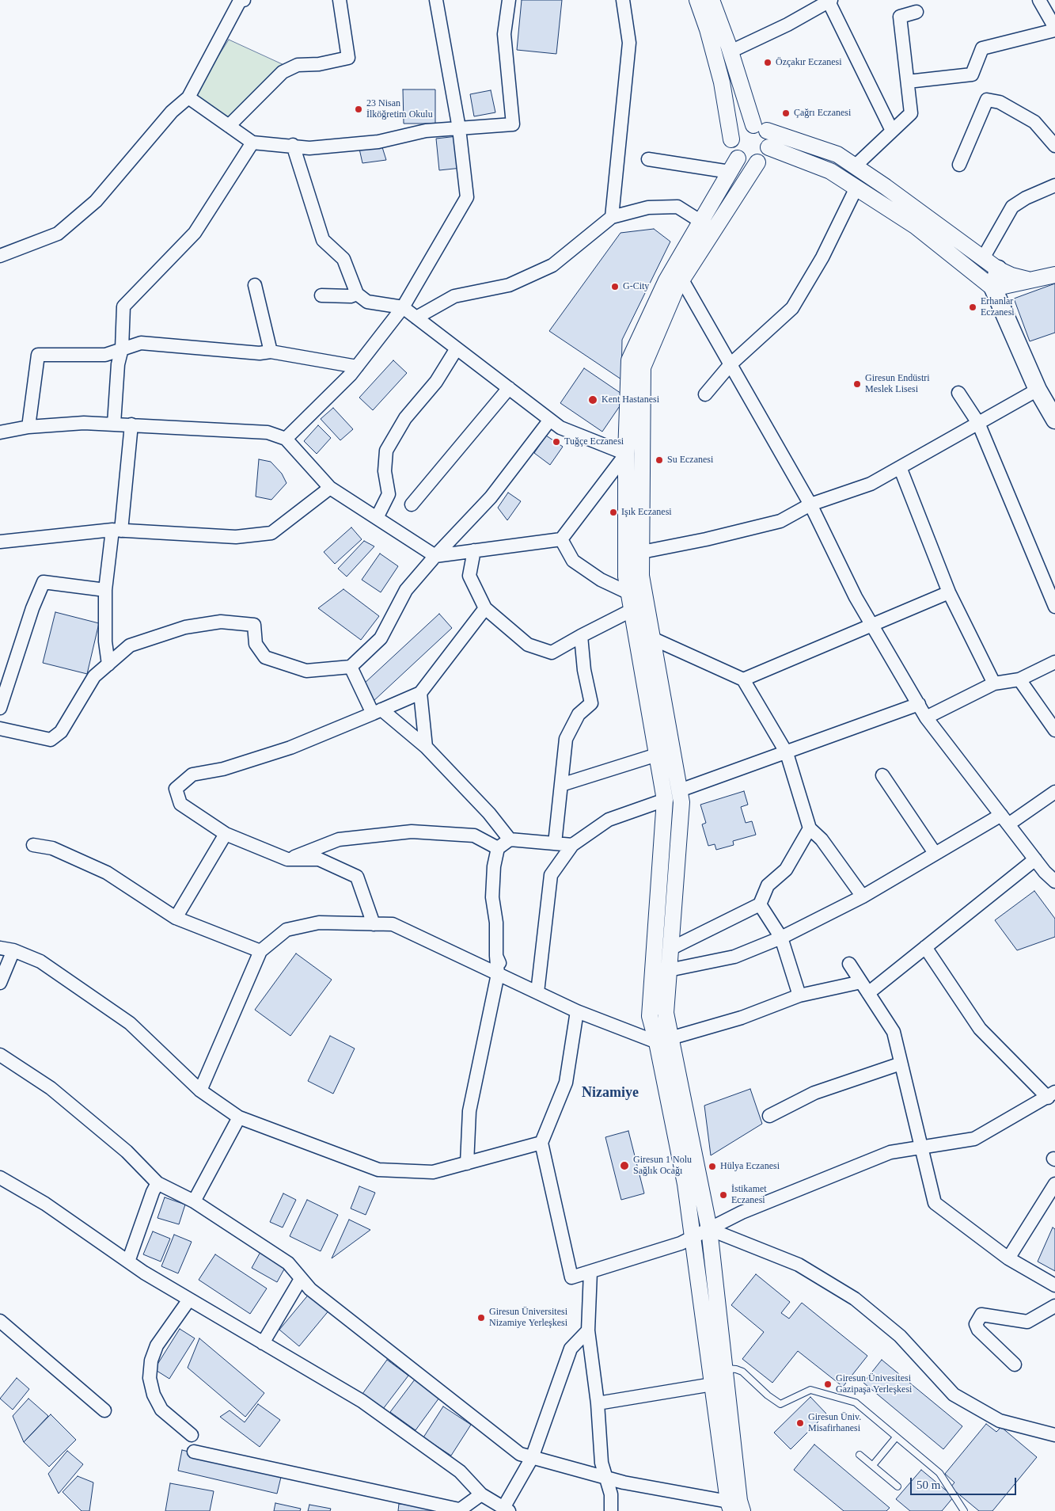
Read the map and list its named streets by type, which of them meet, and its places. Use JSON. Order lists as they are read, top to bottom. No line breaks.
{"districts":["Nizamiye"],"places":["Özçakır Eczanesi","23 Nisan İlköğretim Okulu","Çağrı Eczanesi","G-City","Erhanlar Eczanesi","Giresun Endüstri Meslek Lisesi","Kent Hastanesi","Tuğçe Eczanesi","Su Eczanesi","Işık Eczanesi","Giresun 1 Nolu Sağlık Ocağı","Hülya Eczanesi","İstikamet Eczanesi","Giresun Üniversitesi Nizamiye Yerleşkesi","Giresun Ünivesitesi Gazipaşa Yerleşkesi","Giresun Üniv. Misafirhanesi"],"scale_bar":"50 m"}
